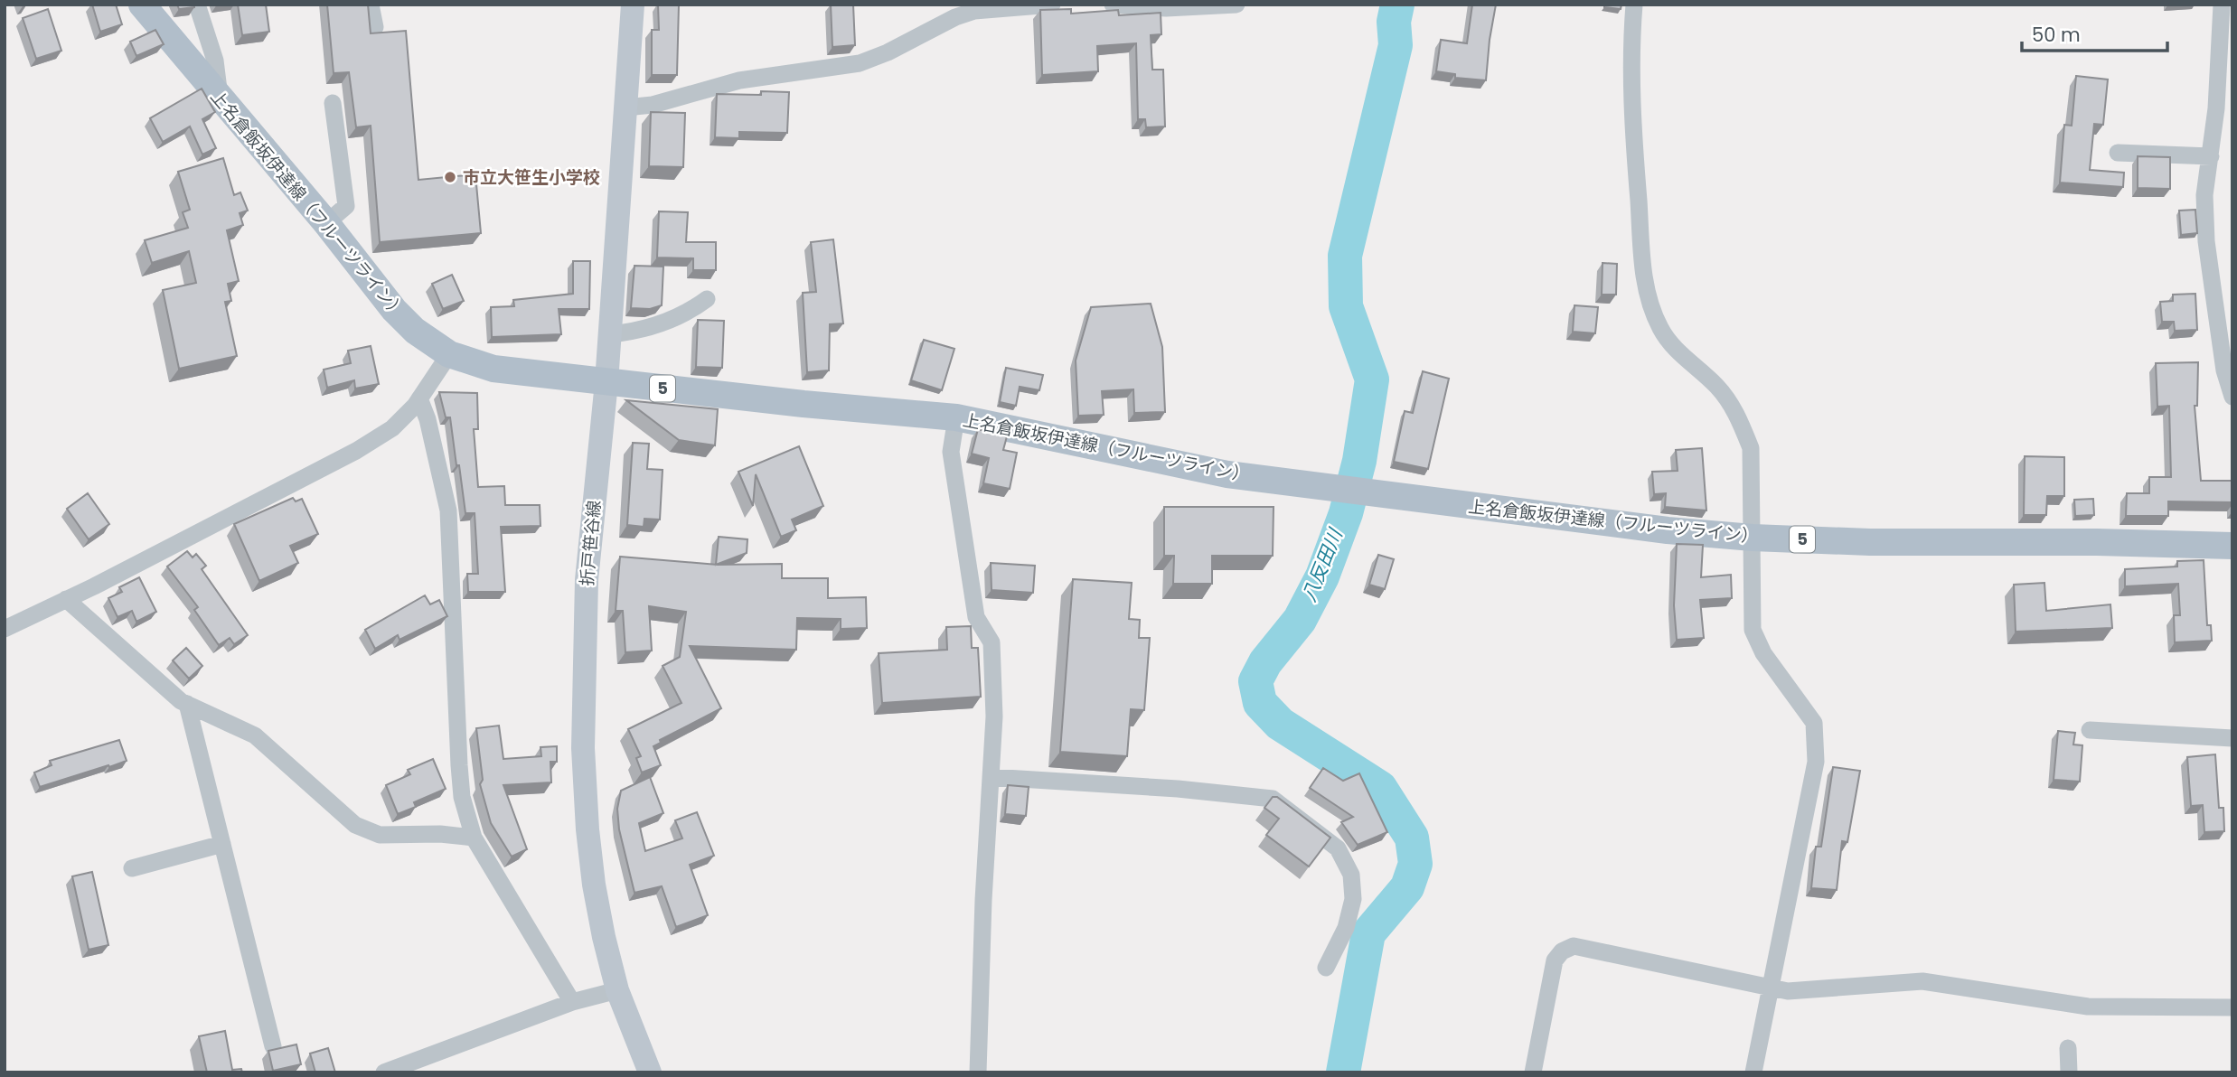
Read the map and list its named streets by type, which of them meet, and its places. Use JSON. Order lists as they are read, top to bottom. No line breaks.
{"streets":{"main road":["上名倉飯坂伊達線（フルーツライン）","5","折戸笹谷線"]},"crossings":[["上名倉飯坂伊達線（フルーツライン）","折戸笹谷線"]],"water":["八反田川"],"places":["市立大笹生小学校"],"scale_bar":"50 m"}
